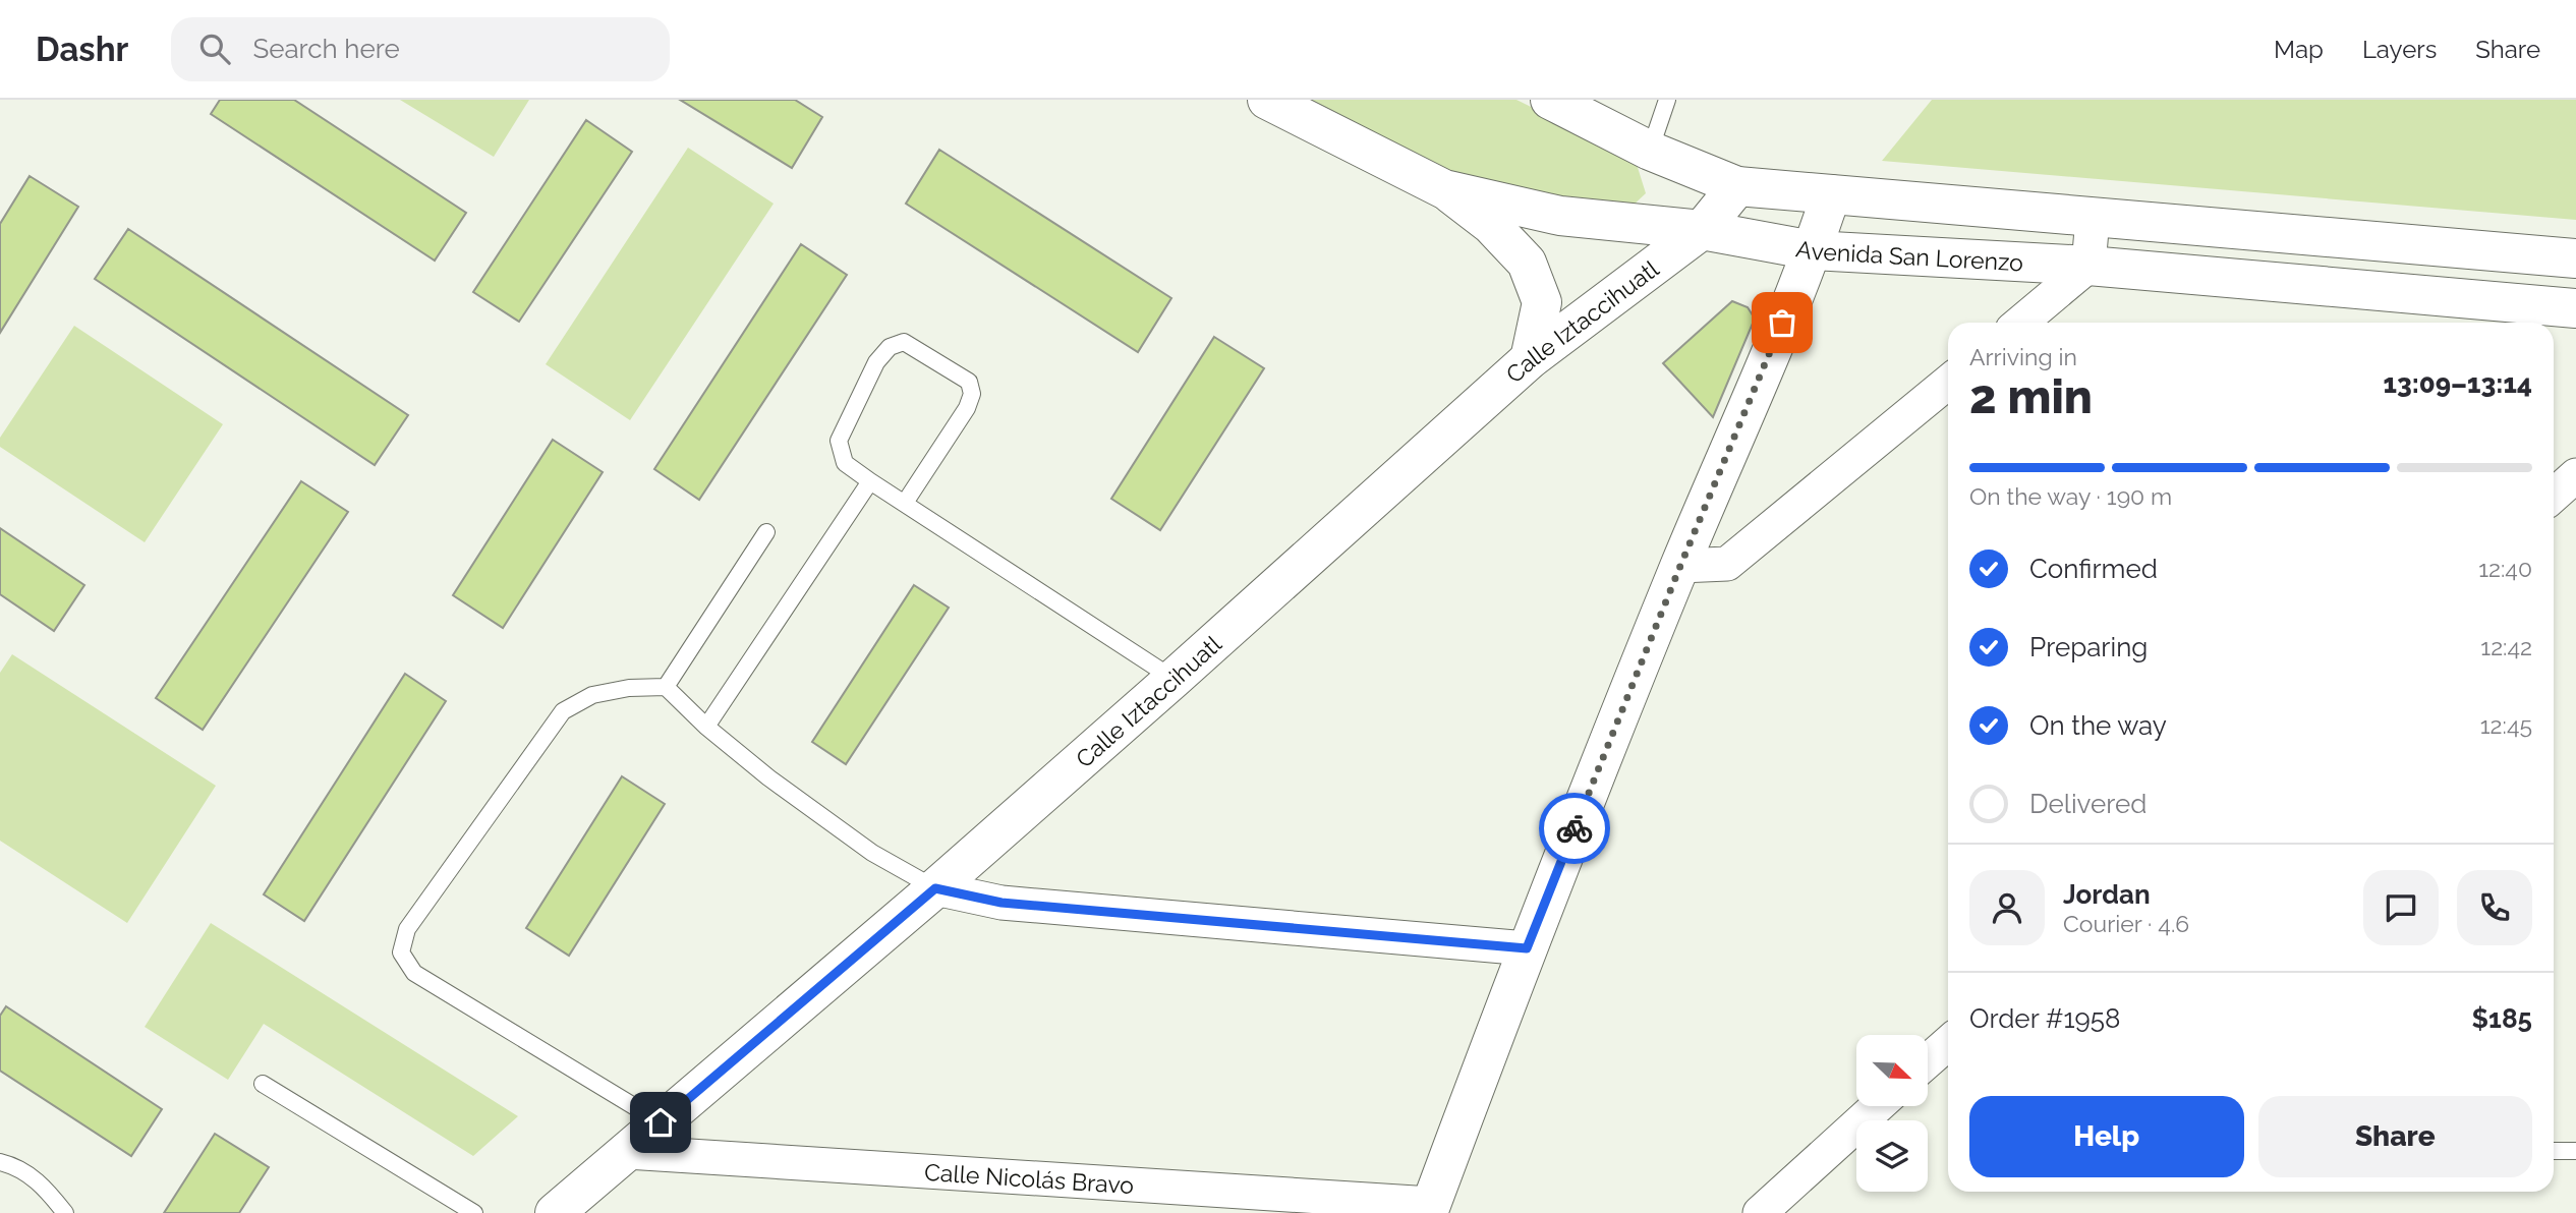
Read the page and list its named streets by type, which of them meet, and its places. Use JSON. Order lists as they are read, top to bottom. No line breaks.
{"streets":{"street":["Avenida San Lorenzo","Calle Iztaccihuatl","Calle Nicolás Bravo"]},"crossings":[["Avenida San Lorenzo","Calle Iztaccihuatl"],["Calle Iztaccihuatl","Calle Nicolás Bravo"]],"north":"bottom right","page":{"header":"Dashr","search":"Search here","nav":["Map","Layers","Share"],"heading":["2 min","Arriving in","13:09–13:14"],"panel":["Jordan","Courier · 4.6","Order #1958","$185"],"bar":"On the way · 190 m","list":[["Confirmed","12:40"],["Preparing","12:42"],["On the way","12:45"],"Delivered"],"buttons":["Help","Share"]}}
